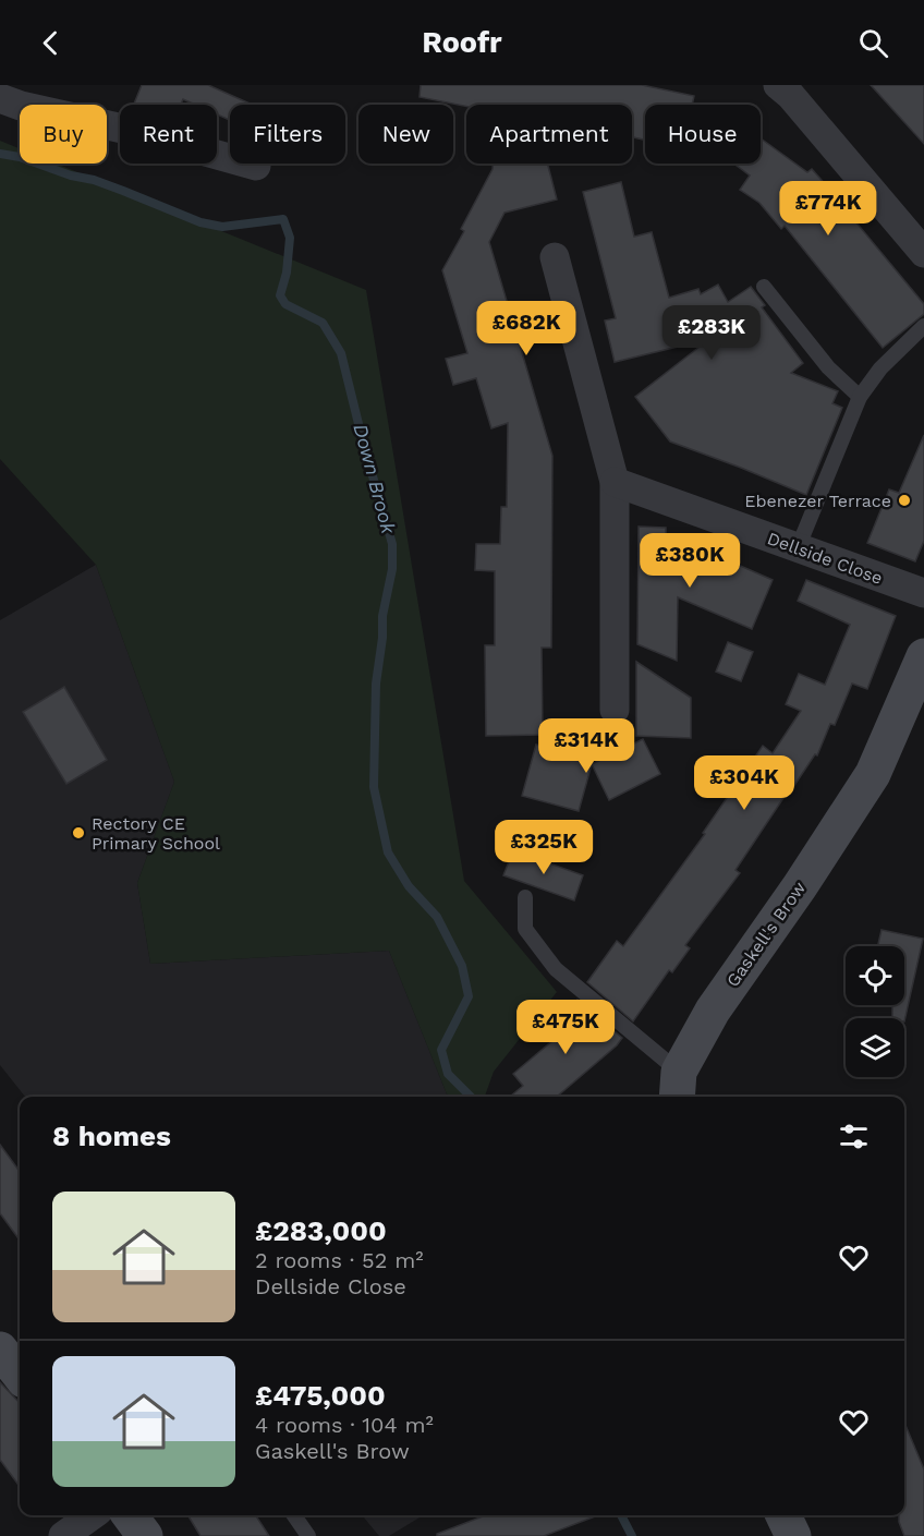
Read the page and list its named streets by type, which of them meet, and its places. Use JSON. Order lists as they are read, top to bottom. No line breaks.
{"streets":{"main road":["Gaskell's Brow"],"street":["Dellside Close"]},"water":["Down Brook"],"places":["Ebenezer Terrace","Rectory CE Primary School"],"page":{"header":"Roofr","chip":["Buy","Rent","Filters","New","Apartment","House"],"price":["£774K","£682K","£283K","£380K","£314K","£304K","£325K","£475K"],"heading":"8 homes","list":[{"name":"£283,000","note":"2 rooms · 52 m² · Dellside Close"},{"name":"£475,000","note":"4 rooms · 104 m² · Gaskell's Brow"}]}}
